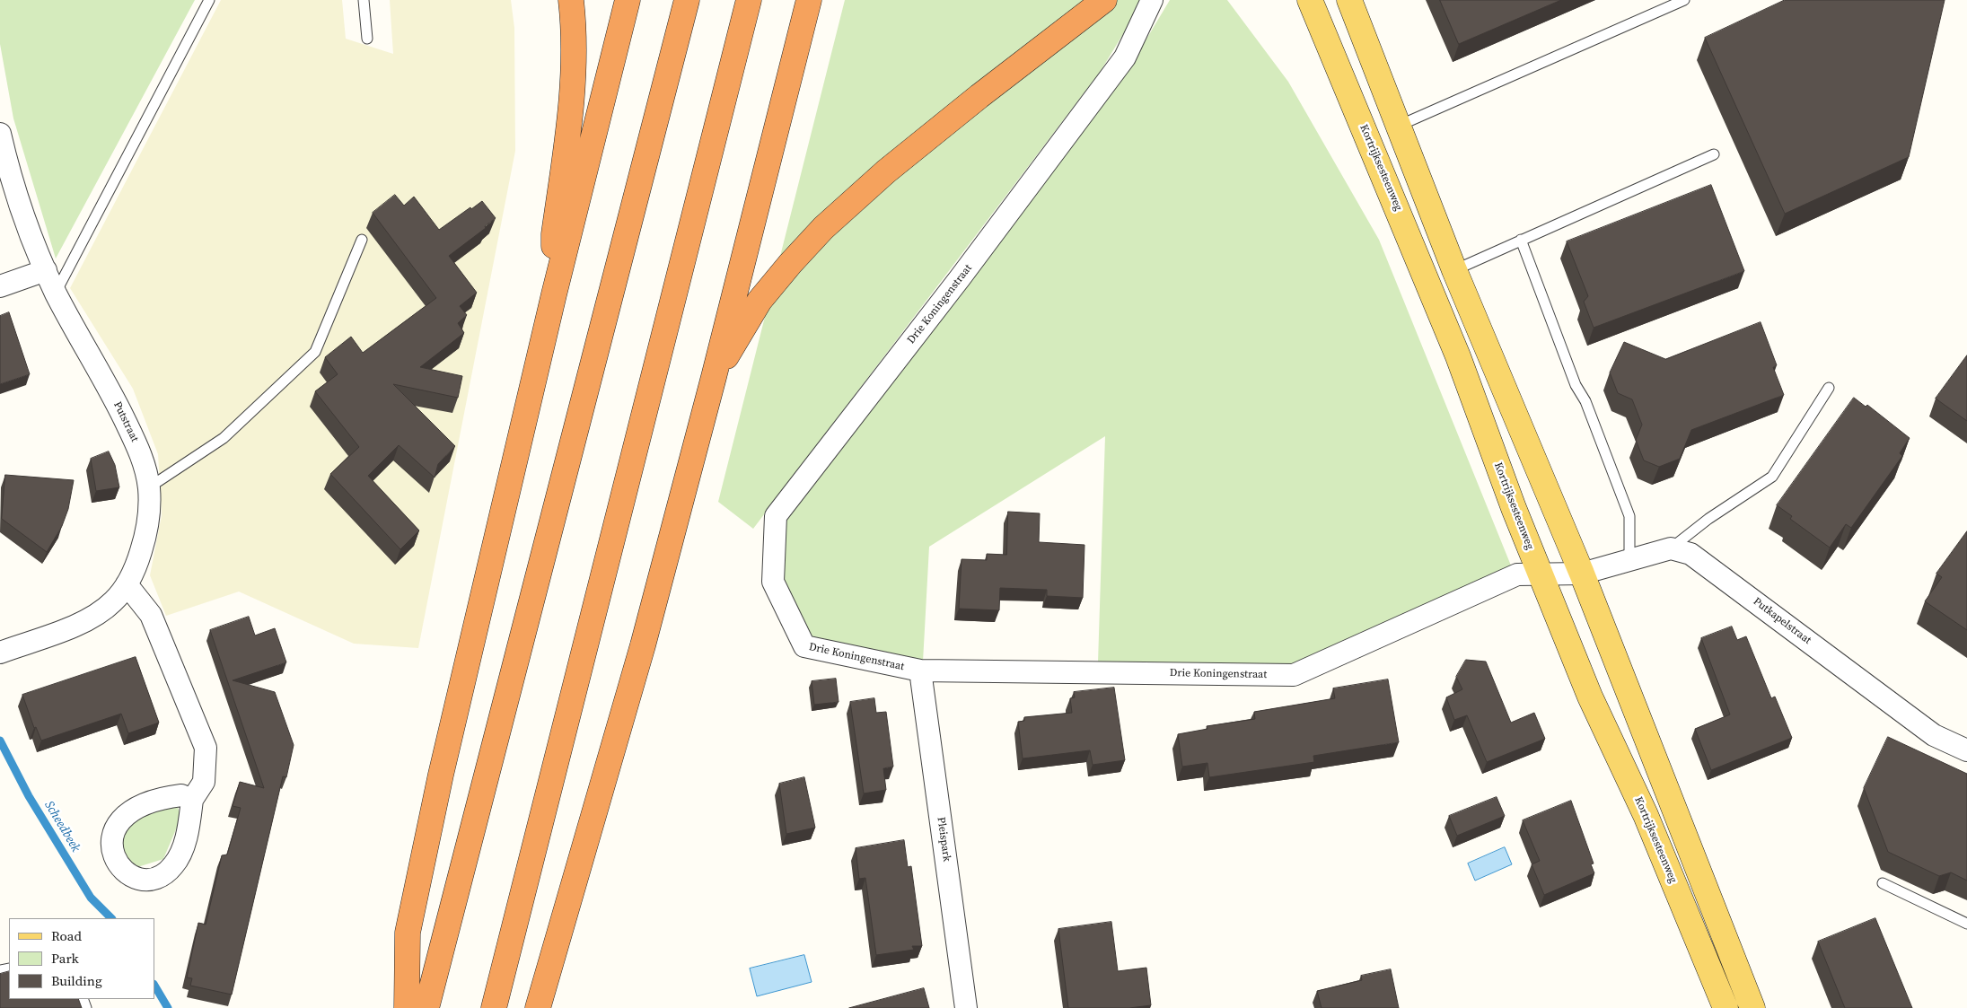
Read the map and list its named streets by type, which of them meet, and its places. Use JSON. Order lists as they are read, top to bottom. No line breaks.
{"streets":{"main road":["Kortrijksesteenweg"],"street":["Drie Koningenstraat","Putstraat","Putkapelstraat","Pleispark"]},"crossings":[["Kortrijksesteenweg","Drie Koningenstraat"],["Drie Koningenstraat","Pleispark"]],"water":["Scheedbeek"],"legend":["Road","Park","Building"]}
